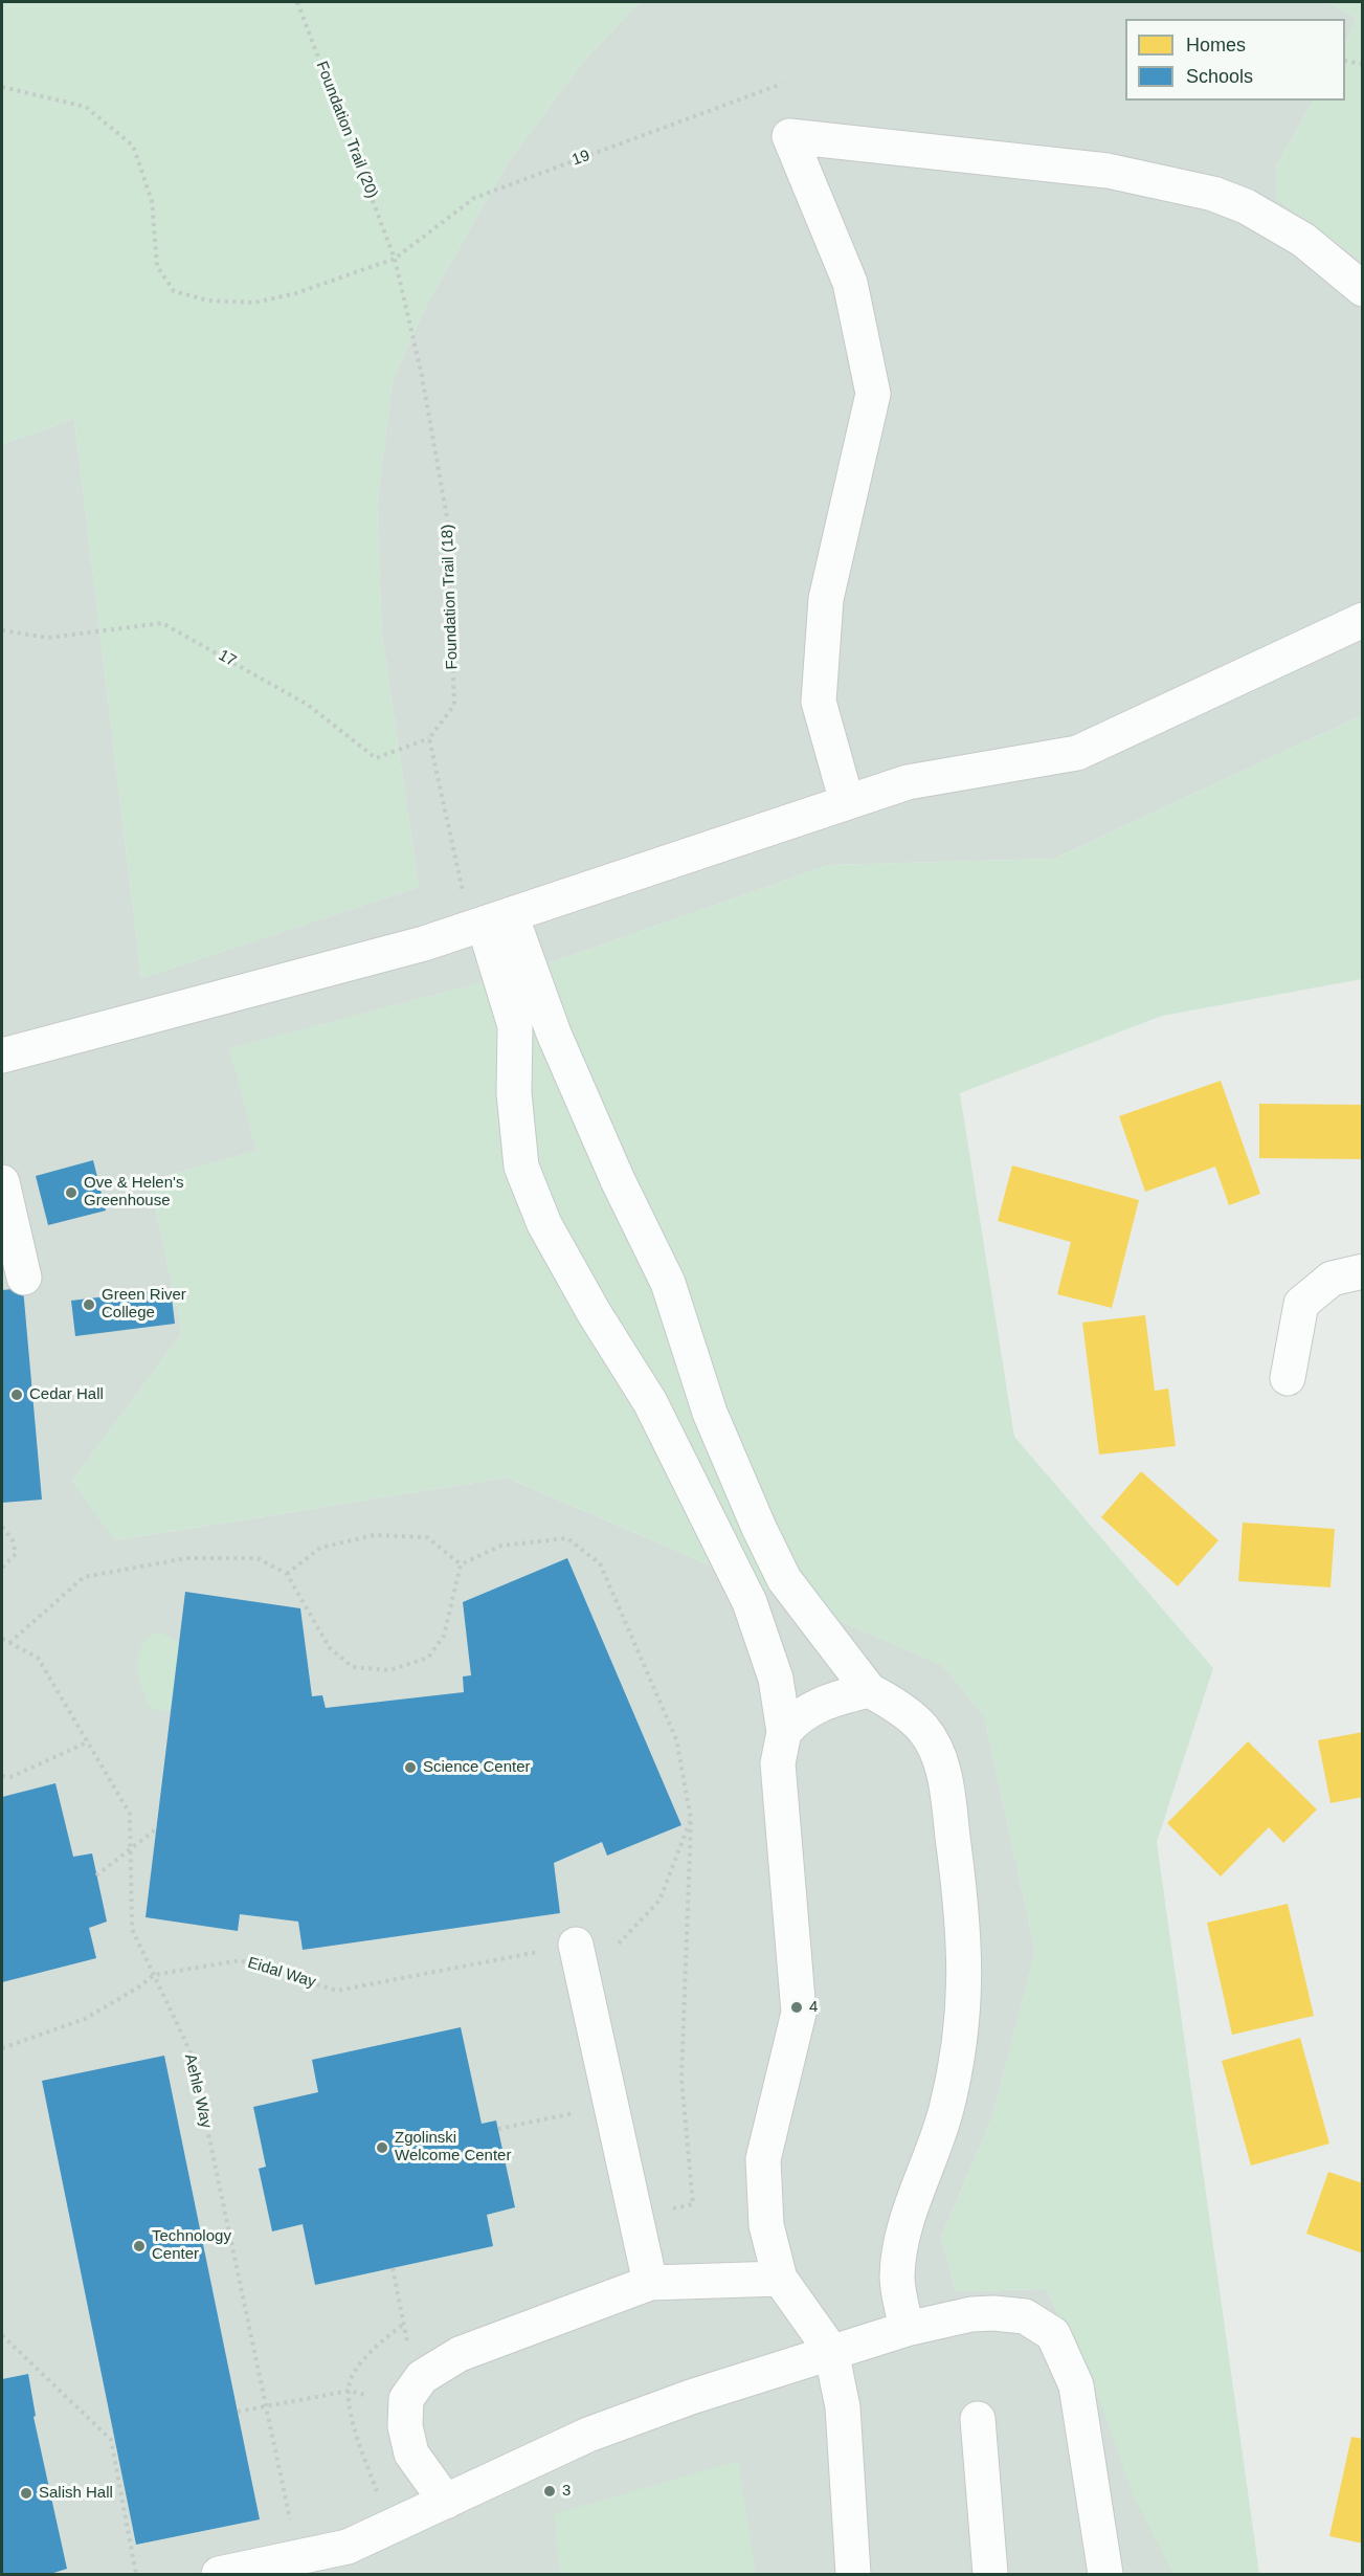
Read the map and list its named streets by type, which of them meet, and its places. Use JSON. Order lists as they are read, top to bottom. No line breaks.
{"streets":{"path":["Foundation Trail (20)","19","Foundation Trail (18)","17","Eidal Way","Aehle Way"]},"crossings":[["Foundation Trail (20)","19"],["Foundation Trail (20)","Foundation Trail (18)"],["19","Foundation Trail (18)"],["Foundation Trail (18)","17"],["Eidal Way","Aehle Way"]],"places":["Ove & Helen's Greenhouse","Green River College","Cedar Hall","Science Center","4","Zgolinski Welcome Center","Technology Center","3","Salish Hall"],"legend":["Homes","Schools"]}
